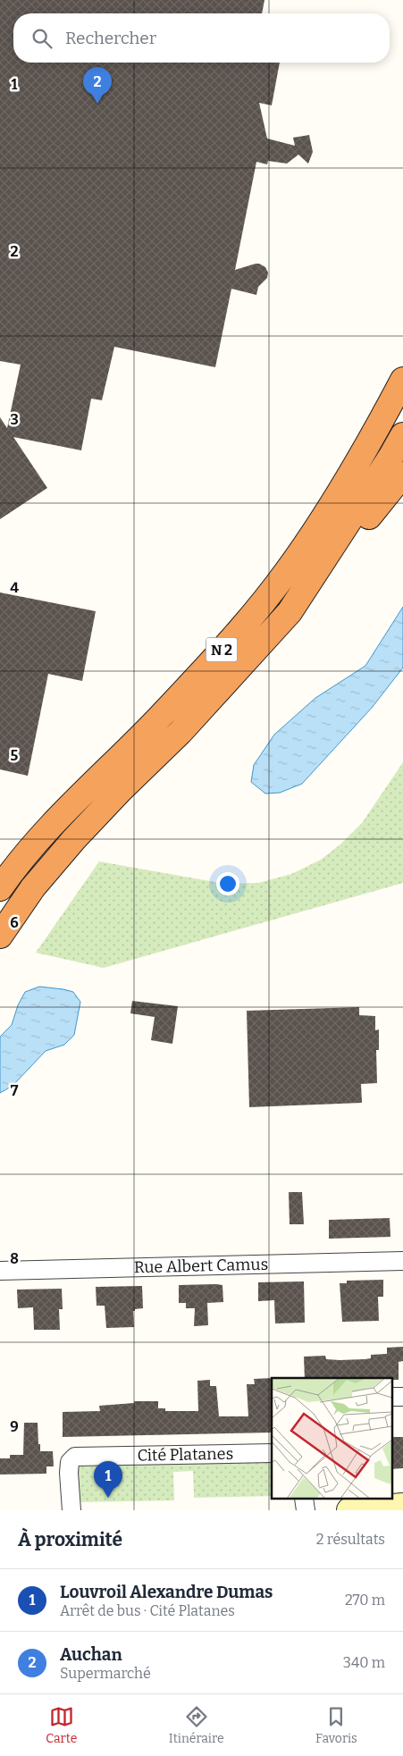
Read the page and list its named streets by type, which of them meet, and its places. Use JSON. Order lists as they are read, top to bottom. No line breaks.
{"streets":{"highway":["N 2"],"street":["Rue Albert Camus","Cité Platanes"]},"page":{"search":"Rechercher","pins":["2","1"],"heading":["À proximité","2 résultats"],"list":[{"mark":"1","name":"Louvroil Alexandre Dumas","note":"Arrêt de bus · Cité Platanes","value":"270 m"},{"mark":"2","name":"Auchan","note":"Supermarché","value":"340 m"}],"nav":["Carte","Itinéraire","Favoris"]},"grid":{"rows":["1","2","3","4","5","6","7","8","9"]}}
